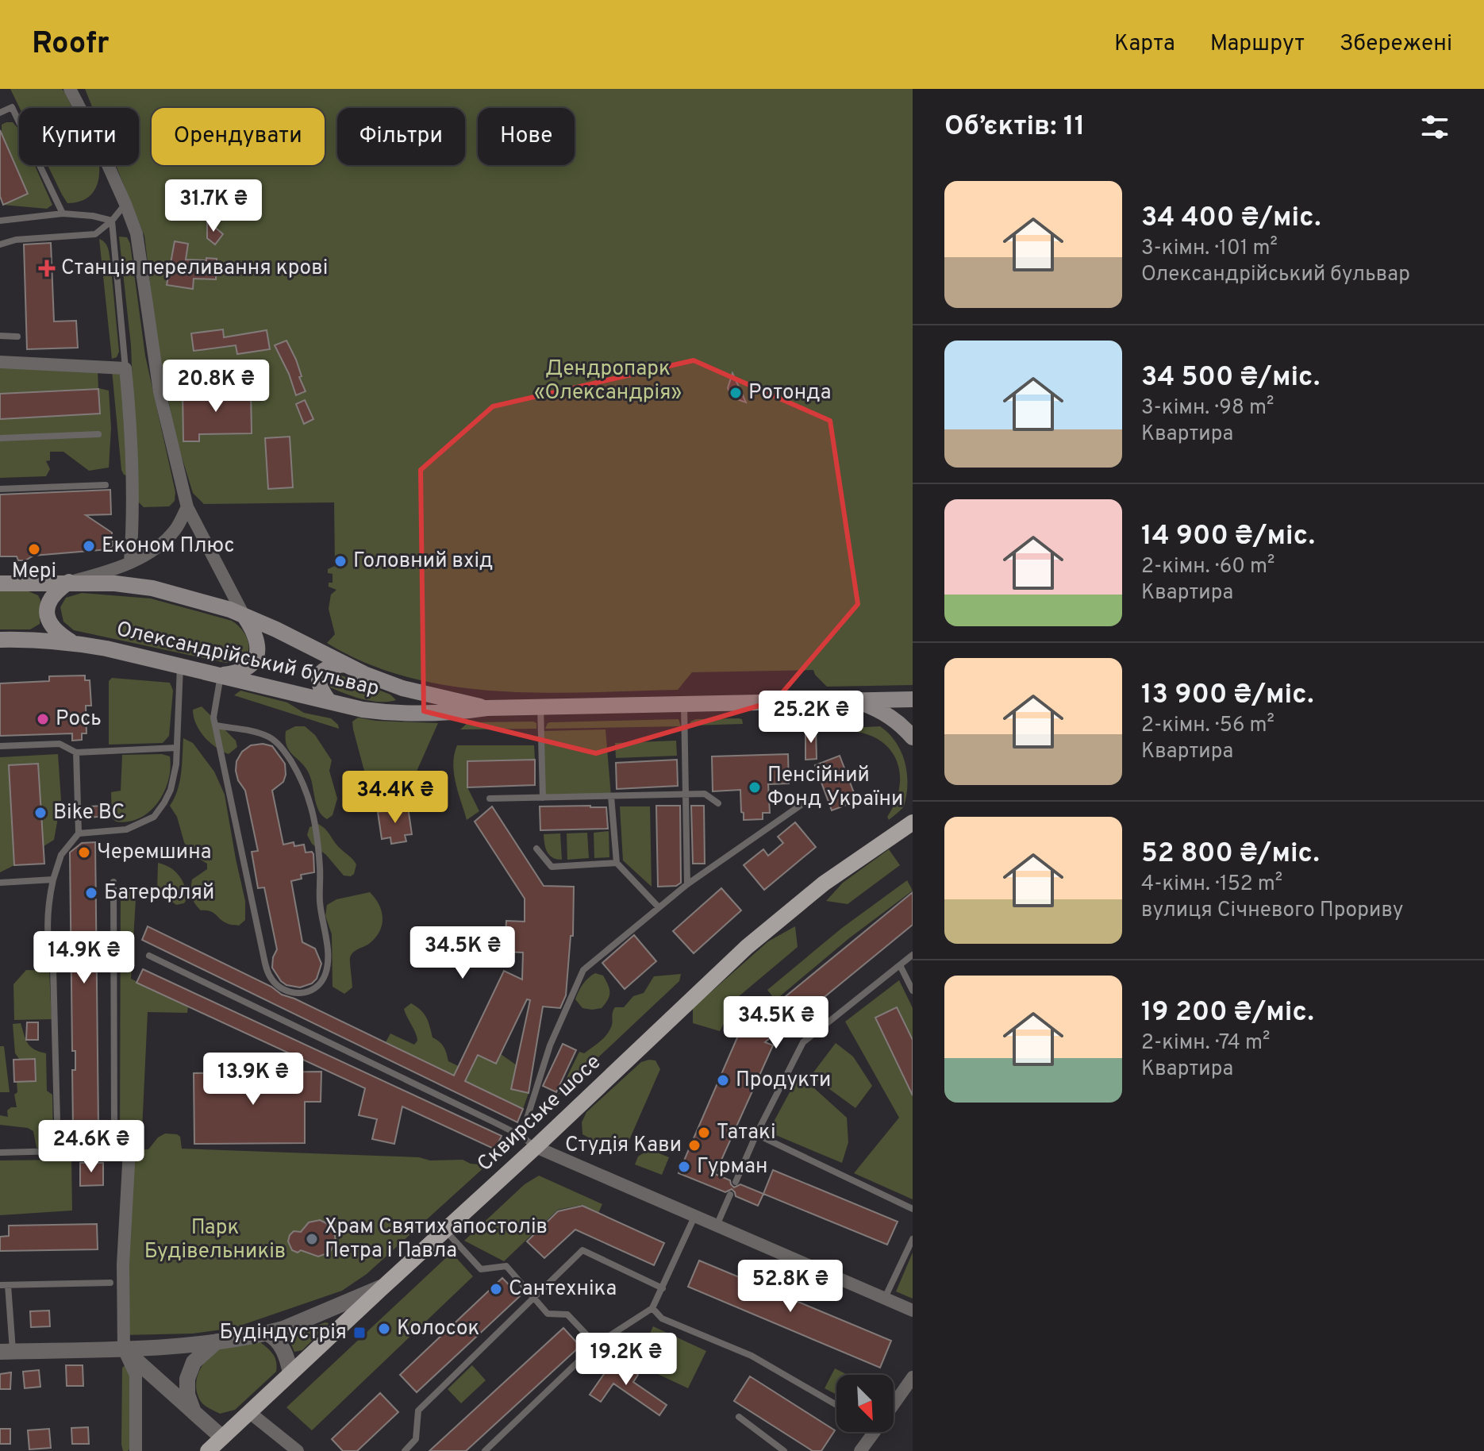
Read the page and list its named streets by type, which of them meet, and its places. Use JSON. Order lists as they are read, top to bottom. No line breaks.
{"streets":{"main road":["Олександрійський бульвар","Сквирське шосе"]},"parks":["Дендропарк «Олександрія»","Парк Будівельників"],"places":{"health":["Станція переливання крові"],"other":["Ротонда","Економ Плюс","Мері","Головний вхід","Рось","Пенсійний Фонд України","Bike BC","Черемшина","Батерфляй","Продукти","Татакі","Студія Кави","Гурман","Храм Святих апостолів Петра і Павла","Сантехніка","Колосок"],"transit":["Будіндустрія"]},"north":"bottom right","page":{"header":"Roofr","nav":["Карта","Маршрут","Збережені"],"heading":"Об’єктів: 11","chip":["Купити","Орендувати","Фільтри","Нове"],"list":[{"name":"34 400 ₴/міс.","note":"3-кімн. · 101 m² · Олександрійський бульвар"},{"name":"34 500 ₴/міс.","note":"3-кімн. · 98 m² · Квартира"},{"name":"14 900 ₴/міс.","note":"2-кімн. · 60 m² · Квартира"},{"name":"13 900 ₴/міс.","note":"2-кімн. · 56 m² · Квартира"},{"name":"52 800 ₴/міс.","note":"4-кімн. · 152 m² · вулиця Січневого Прориву"},{"name":"19 200 ₴/міс.","note":"2-кімн. · 74 m² · Квартира"}],"price":["31.7K ₴","20.8K ₴","25.2K ₴","34.4K ₴","34.5K ₴","14.9K ₴","34.5K ₴","13.9K ₴","24.6K ₴","52.8K ₴","19.2K ₴"]}}
